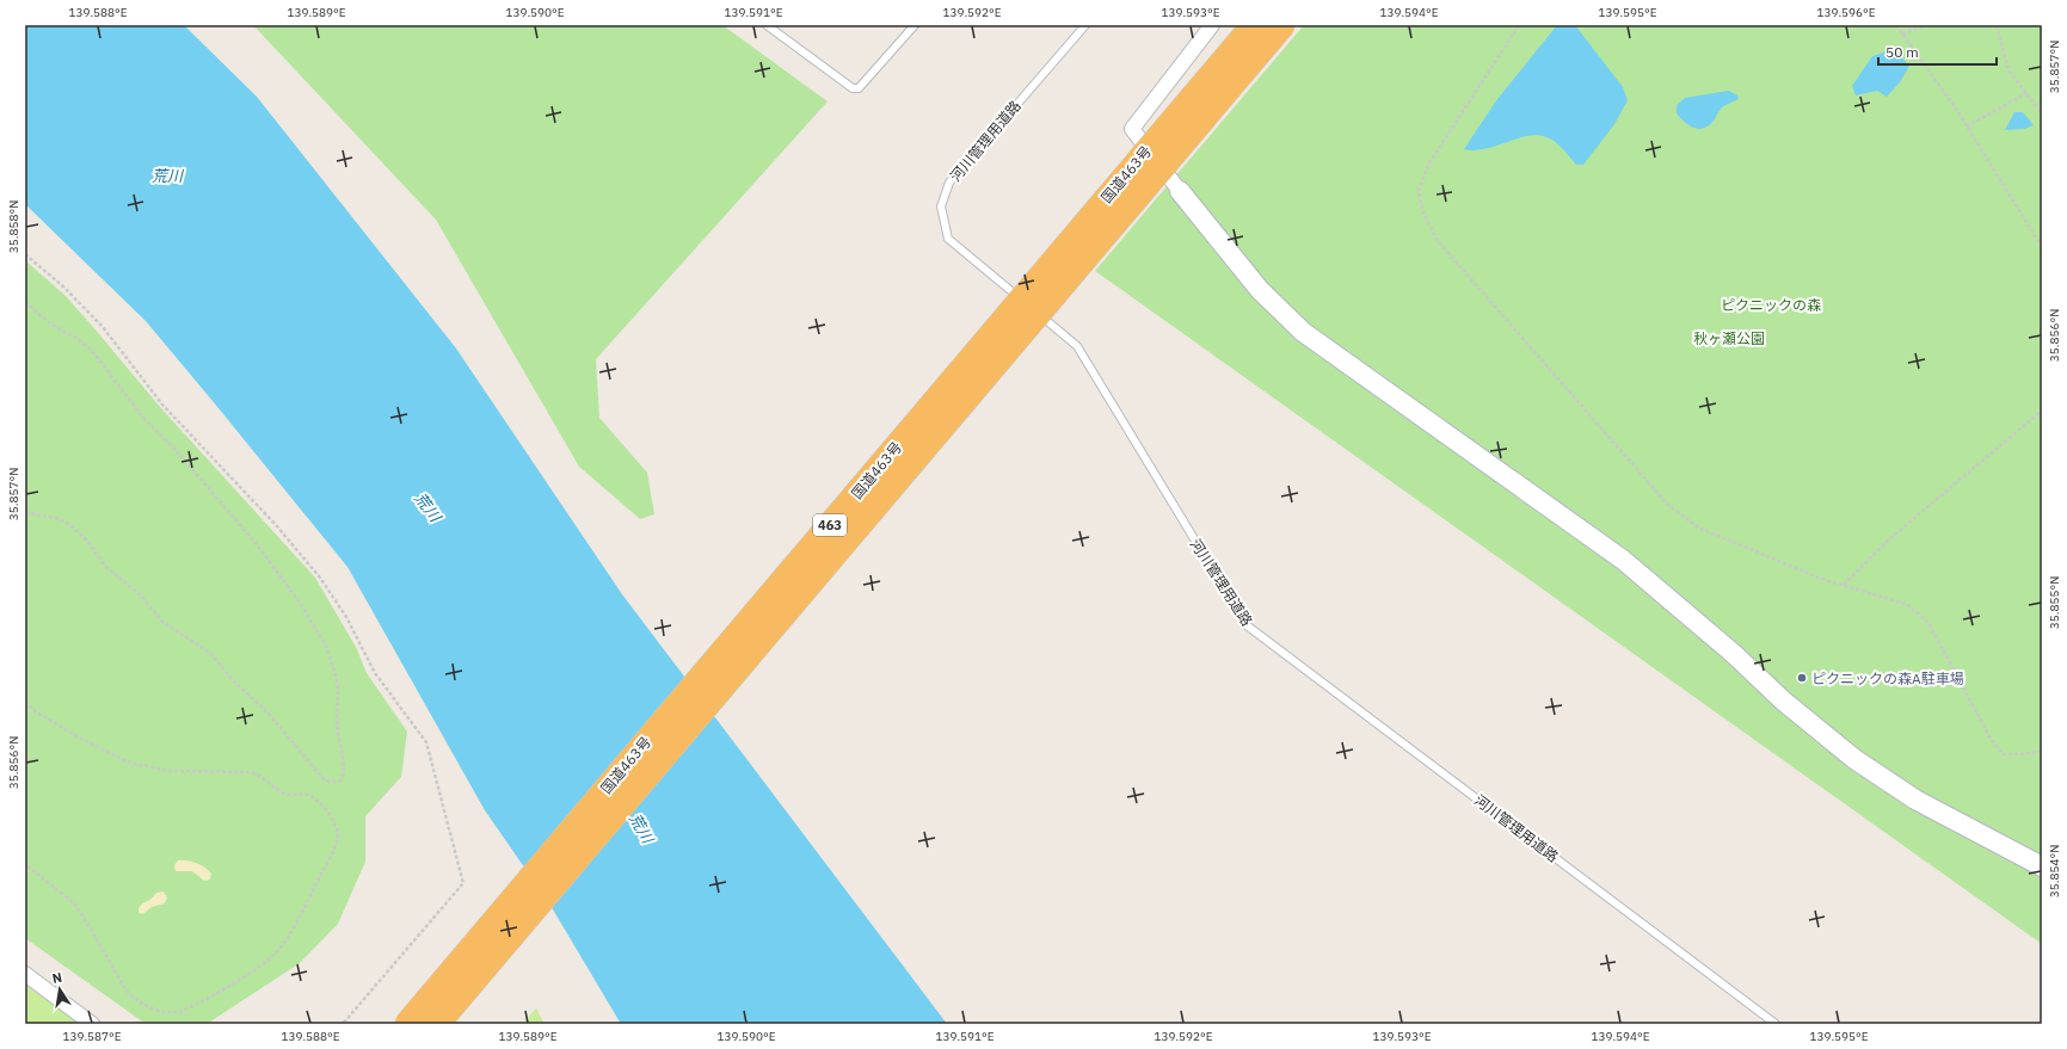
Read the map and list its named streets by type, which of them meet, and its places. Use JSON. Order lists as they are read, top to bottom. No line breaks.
{"streets":{"highway":["国道463号","463"],"lane":["河川管理用道路"]},"water":["荒川"],"parks":["ピクニックの森","秋ヶ瀬公園"],"places":["ピクニックの森A駐車場"],"scale_bar":"50 m","north":"top","coordinates":["139.588°E","139.589°E","139.590°E","139.591°E","139.592°E","139.593°E","139.594°E","139.595°E","139.596°E","35.857°N","35.858°N","35.856°N","35.855°N","35.854°N","139.587°E"]}
